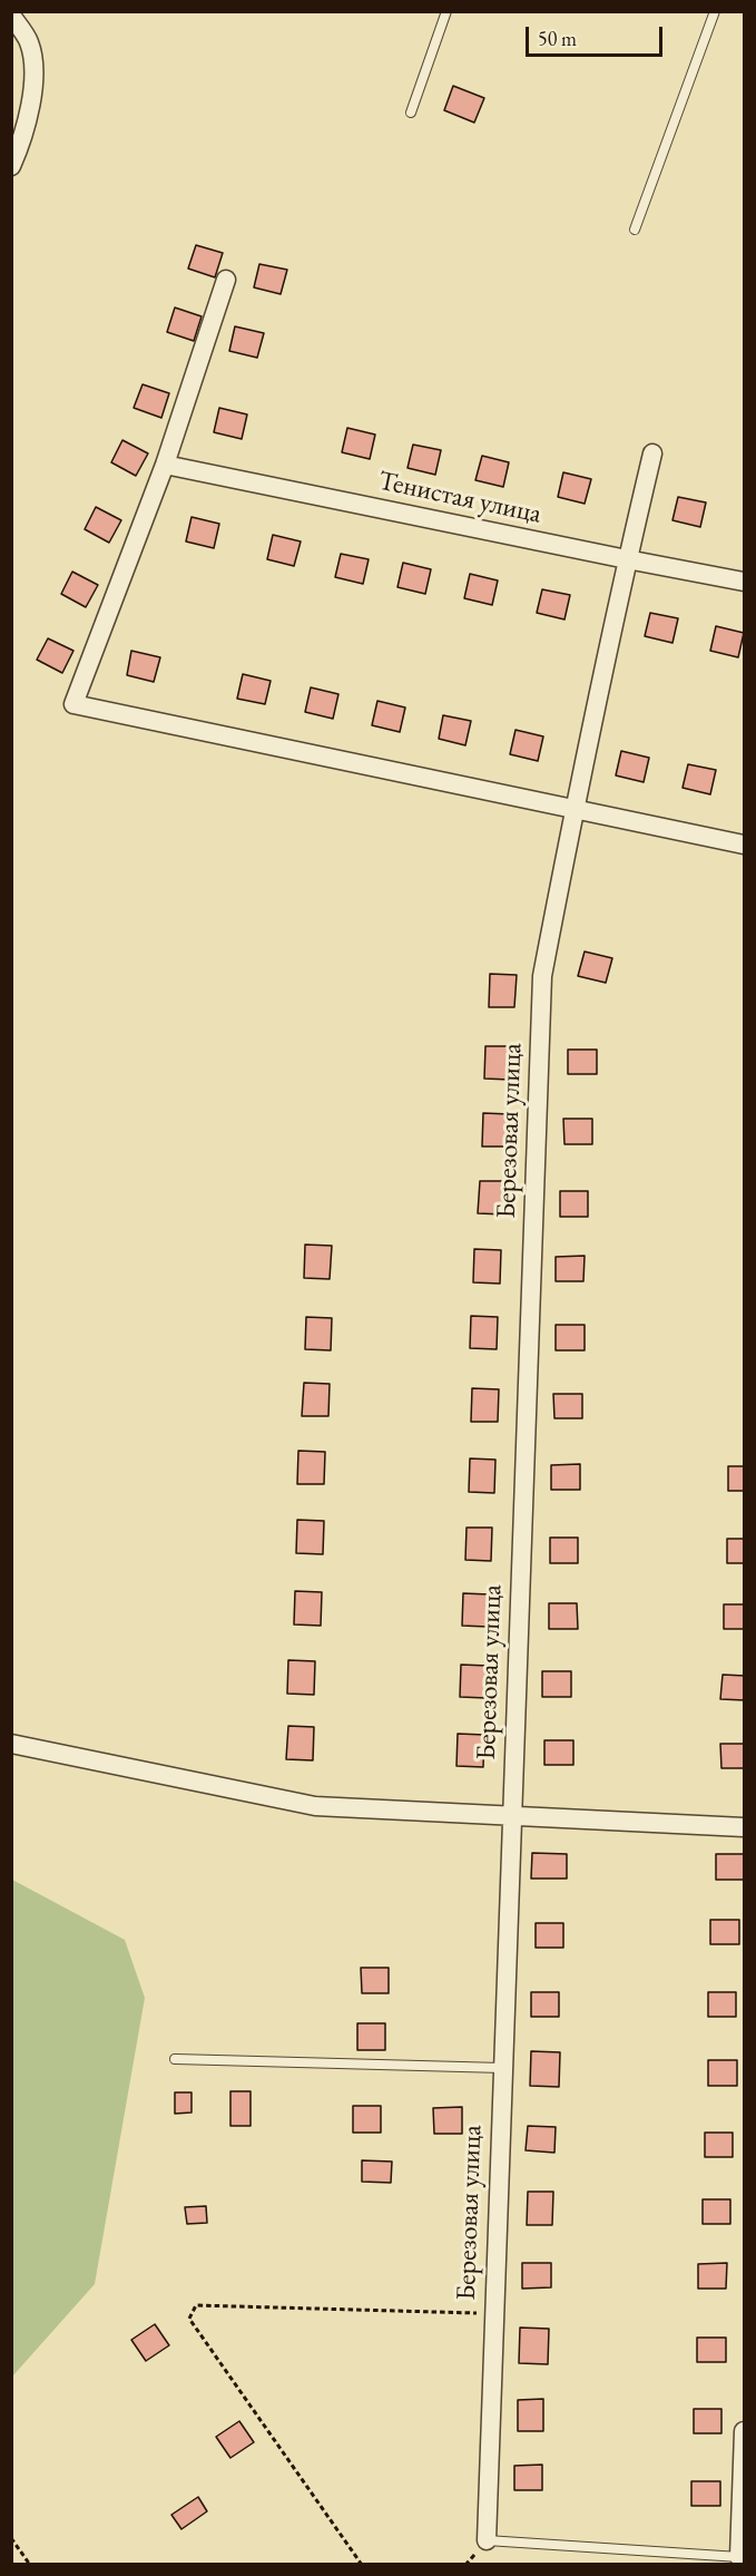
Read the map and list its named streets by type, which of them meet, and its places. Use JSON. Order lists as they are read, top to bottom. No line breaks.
{"streets":{"street":["Тенистая улица","Березовая улица"]},"crossings":[["Тенистая улица","Березовая улица"]],"scale_bar":"50 m"}
